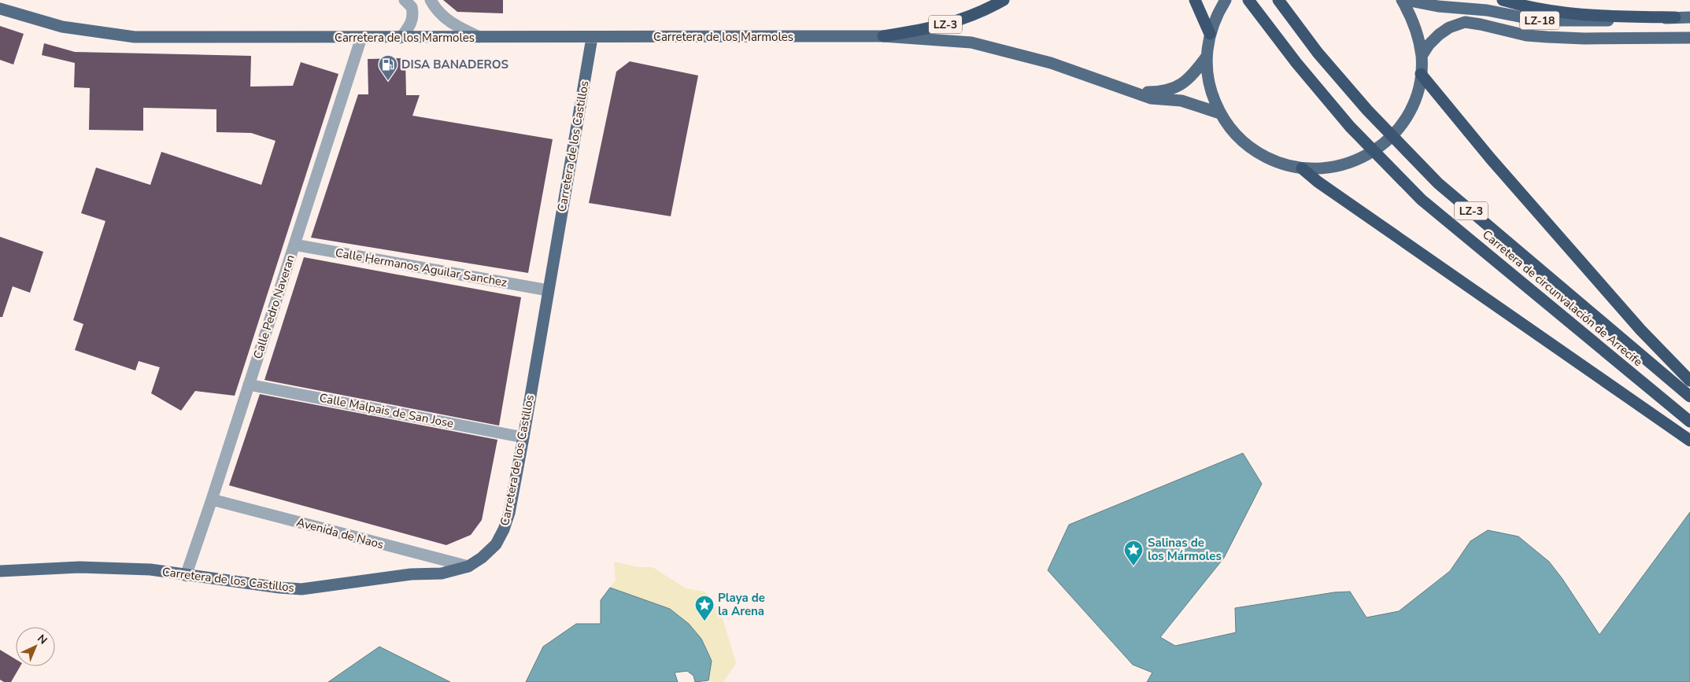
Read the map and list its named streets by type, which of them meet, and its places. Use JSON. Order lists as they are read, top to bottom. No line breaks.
{"streets":{"highway":["LZ-3","Carretera de circunvalación de Arrecife"],"main road":["LZ-18","Carretera de los Marmoles","Carretera de los Castillos"],"street":["Calle Hermanos Aguilar Sanchez","Calle Pedro Naveran","Calle Malpais de San Jose","Avenida de Naos"]},"crossings":[["LZ-3","Carretera de los Marmoles"],["Carretera de los Marmoles","Carretera de los Castillos"],["Carretera de los Marmoles","Calle Pedro Naveran"],["Carretera de los Castillos","Calle Hermanos Aguilar Sanchez"],["Carretera de los Castillos","Calle Pedro Naveran"],["Carretera de los Castillos","Calle Malpais de San Jose"],["Carretera de los Castillos","Avenida de Naos"],["Calle Hermanos Aguilar Sanchez","Calle Pedro Naveran"],["Calle Pedro Naveran","Calle Malpais de San Jose"],["Calle Pedro Naveran","Avenida de Naos"]],"places":{"fuel station":["DISA BANADEROS"],"place":["Salinas de los Mármoles","Playa de la Arena"]},"north":"top right"}
